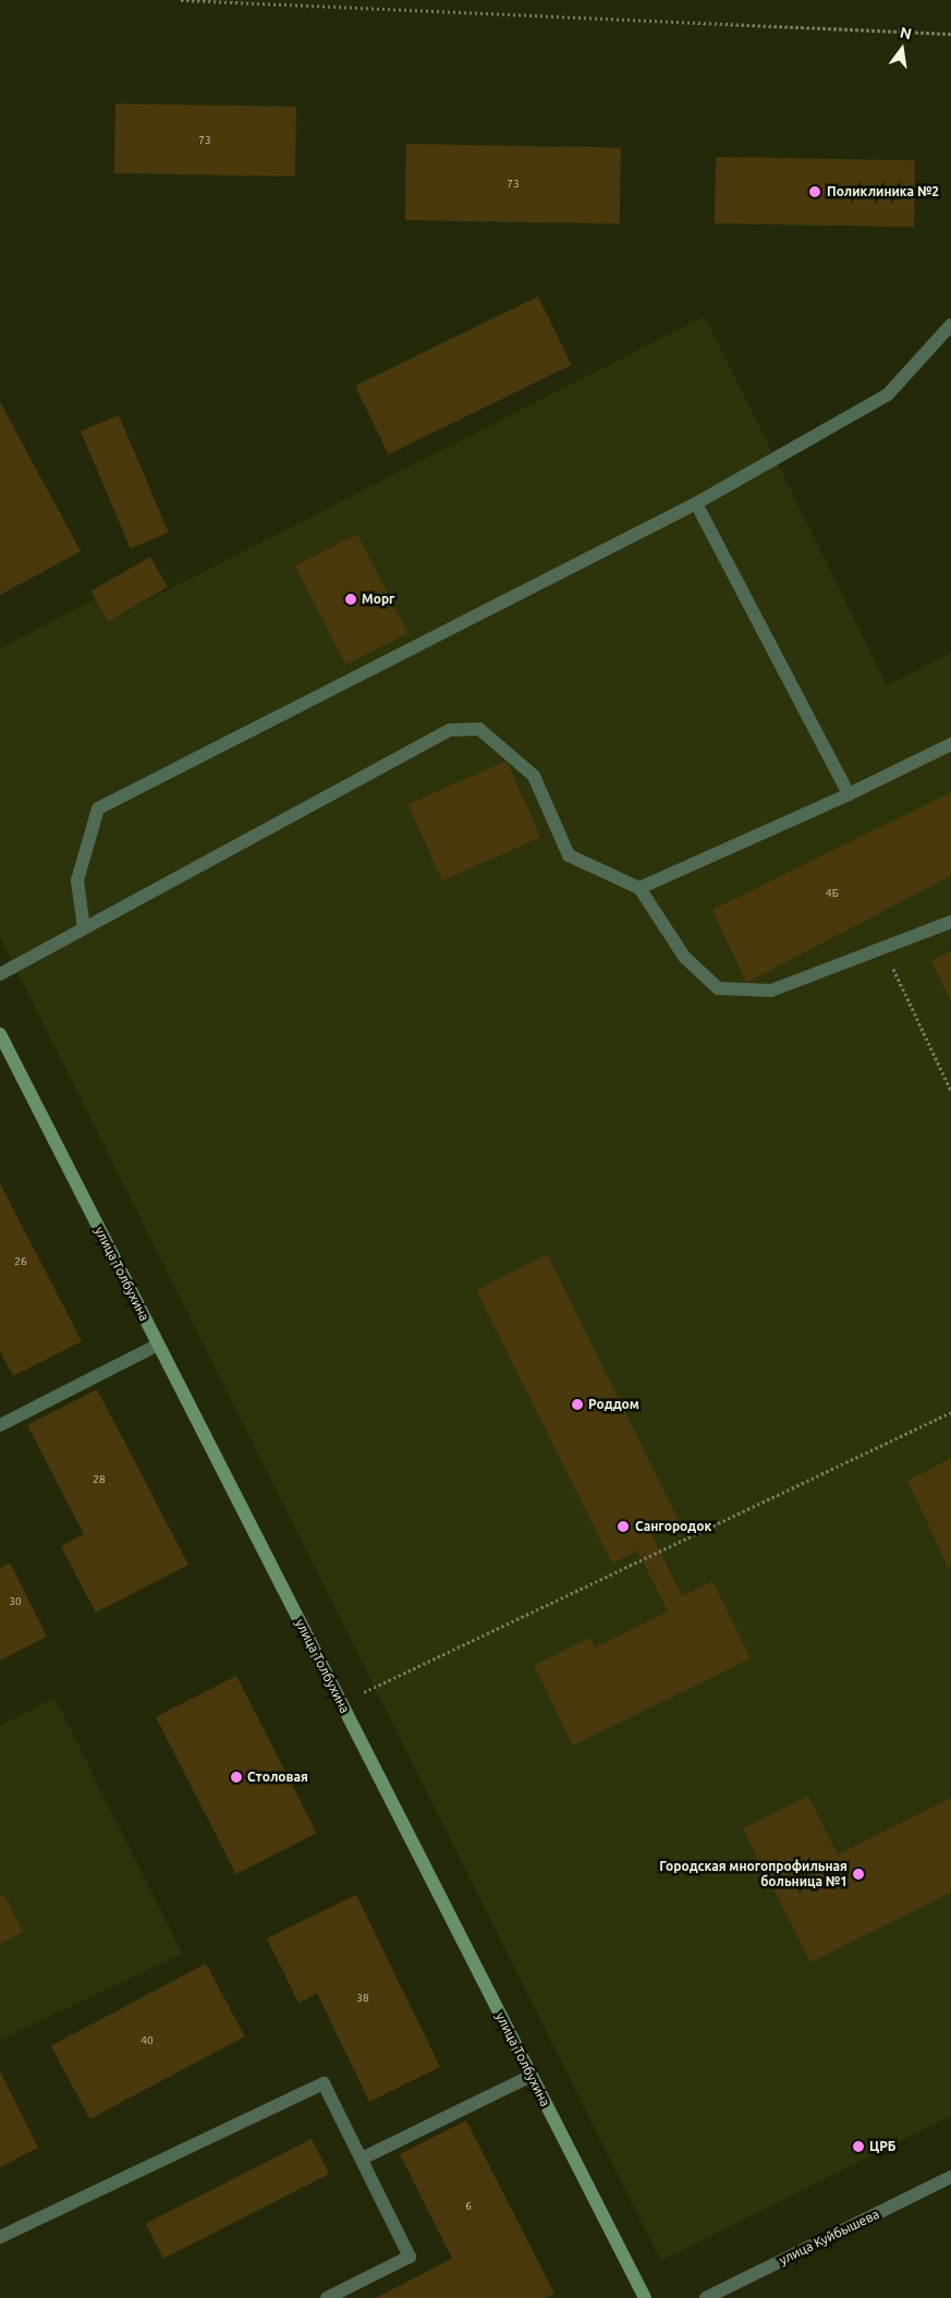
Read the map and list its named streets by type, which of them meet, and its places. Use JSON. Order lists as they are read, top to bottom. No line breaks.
{"streets":{"street":["улица Толбухина","улица Куйбышева"]},"places":["Поликлиника №2","Морг","Роддом","Сангородок","Столовая","Городская многопрофильная больница №1","ЦРБ"],"house_numbers":["73","73","4Б","26","28","30","38","40","6"],"north":"top"}
